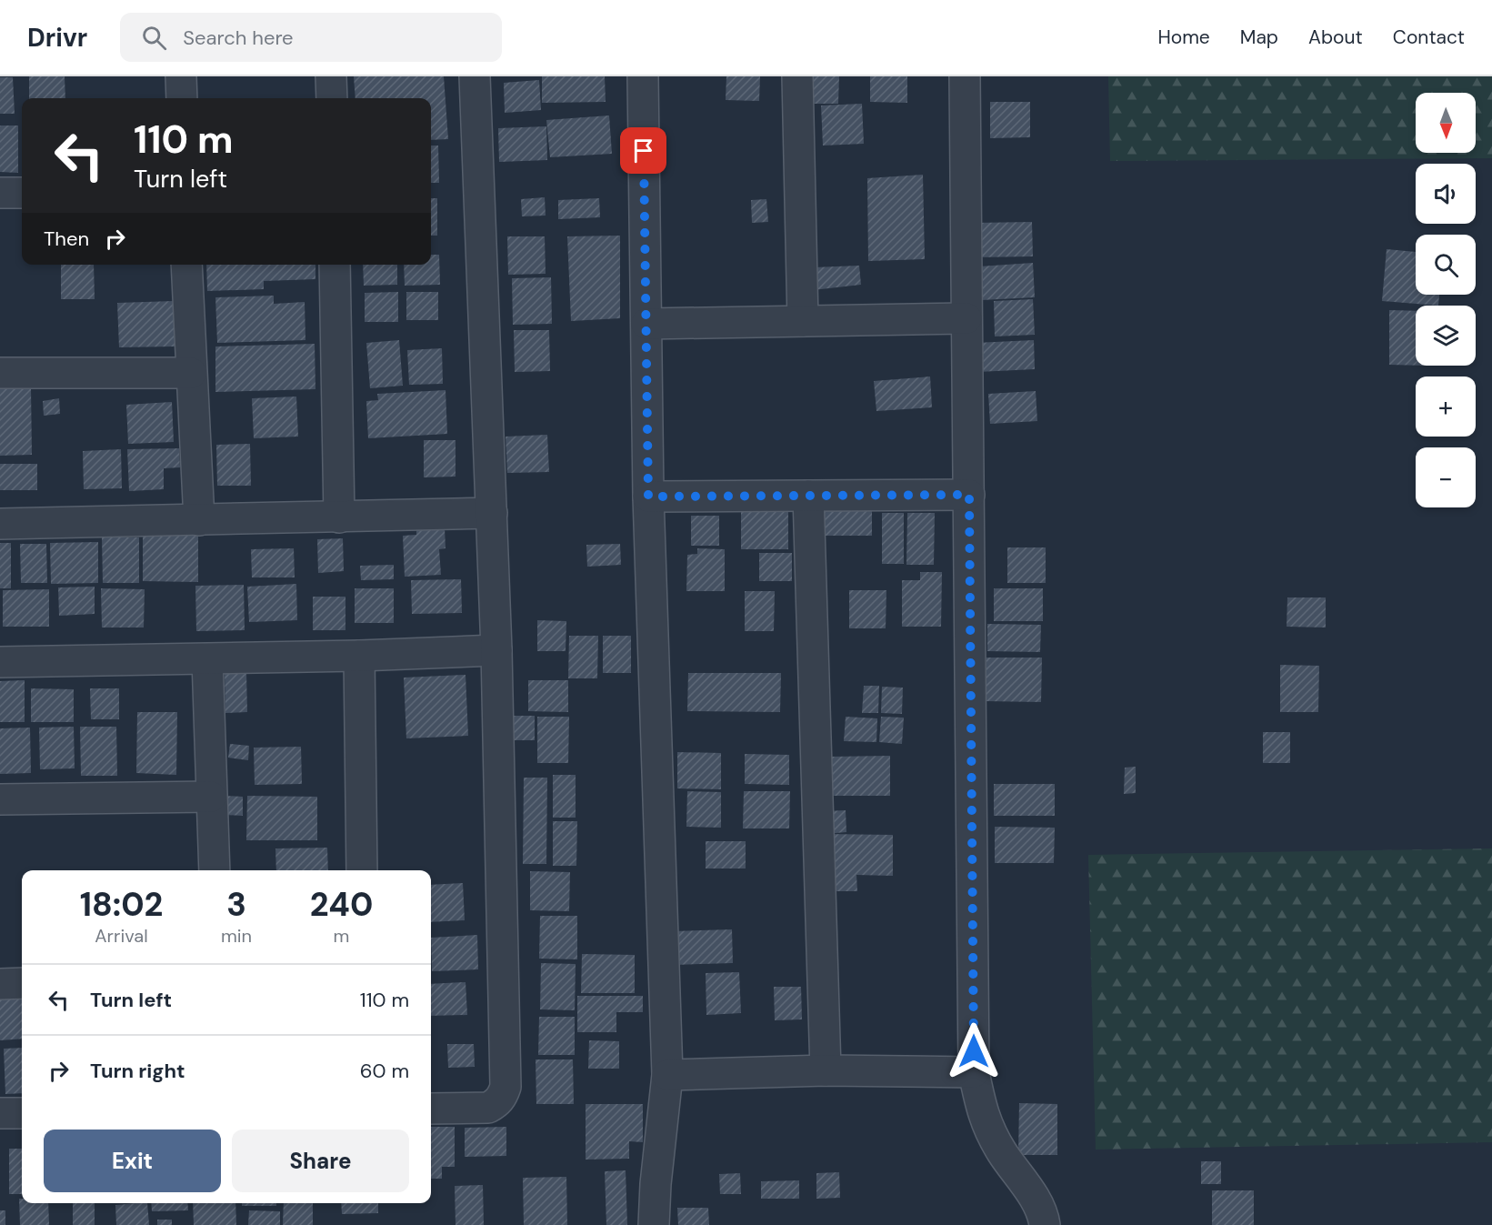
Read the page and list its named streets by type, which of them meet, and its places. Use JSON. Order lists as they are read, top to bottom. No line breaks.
{"north":"bottom","page":{"header":"Drivr","search":"Search here","nav":["Home","Map","About","Contact"],"map_buttons":["+","−"],"turn":["110 m","Turn left"],"then":"Then","eta":["18:02","Arrival","3","min","240","m"],"list":[{"name":"Turn left","value":"110 m"},{"name":"Turn right","value":"60 m"}],"buttons":["Exit","Share"]}}
